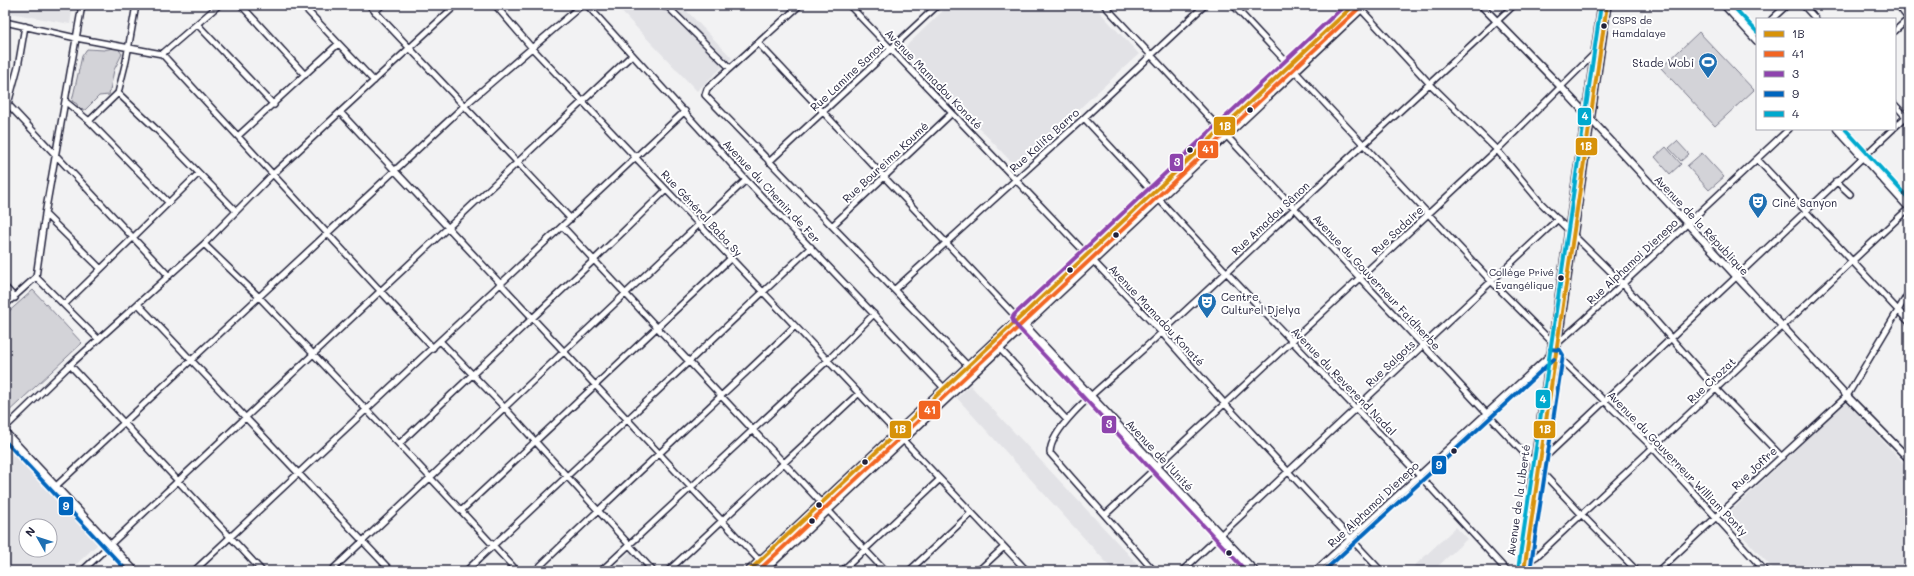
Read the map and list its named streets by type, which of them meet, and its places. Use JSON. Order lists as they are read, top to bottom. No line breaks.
{"streets":{"main road":["Avenue de l'Unité","Avenue de la Liberté"],"street":["Rue Lamine Sanou","Avenue Mamadou Konaté","Rue Kalifa Barro","Rue Boureima Koumé","Avenue du Chemin de Fer","Rue Général Baba Sy","Rue Amadou Sânon","Avenue de la République","Rue Sadaire","Rue Alphamoi Dienepo","Avenue du Gouverneur Faidherbe","Rue Salgots","Rue Crozat","Avenue du Reverend Nadal","Avenue du Gouverneur William Ponty","Rue Joffre"]},"crossings":[["Rue Lamine Sanou","Avenue Mamadou Konaté"],["Rue Lamine Sanou","Avenue du Chemin de Fer"],["Avenue Mamadou Konaté","Rue Kalifa Barro"],["Avenue Mamadou Konaté","Rue Boureima Koumé"],["Avenue Mamadou Konaté","Rue Amadou Sânon"],["Avenue Mamadou Konaté","Rue Sadaire"],["Avenue Mamadou Konaté","Rue Alphamoi Dienepo"],["Avenue Mamadou Konaté","Rue Salgots"],["Rue Kalifa Barro","Avenue du Chemin de Fer"],["Rue Kalifa Barro","Avenue du Gouverneur Faidherbe"],["Rue Kalifa Barro","Avenue du Reverend Nadal"],["Rue Boureima Koumé","Avenue du Chemin de Fer"],["Rue Amadou Sânon","Avenue de la République"],["Rue Amadou Sânon","Rue Sadaire"],["Rue Amadou Sânon","Avenue du Gouverneur Faidherbe"],["Rue Amadou Sânon","Avenue du Reverend Nadal"],["Rue Amadou Sânon","Avenue de l'Unité"],["Avenue de la République","Rue Sadaire"],["Avenue de la République","Rue Alphamoi Dienepo"],["Avenue de la République","Rue Crozat"],["Avenue de la République","Rue Joffre"],["Avenue de la République","Avenue de la Liberté"],["Rue Sadaire","Avenue du Gouverneur Faidherbe"],["Rue Sadaire","Avenue du Reverend Nadal"],["Rue Sadaire","Avenue de l'Unité"],["Rue Sadaire","Avenue de la Liberté"],["Rue Alphamoi Dienepo","Avenue du Gouverneur Faidherbe"],["Rue Alphamoi Dienepo","Avenue du Reverend Nadal"],["Rue Alphamoi Dienepo","Avenue du Gouverneur William Ponty"],["Rue Alphamoi Dienepo","Avenue de la Liberté"],["Avenue du Gouverneur Faidherbe","Rue Salgots"],["Avenue du Gouverneur Faidherbe","Rue Crozat"],["Avenue du Gouverneur Faidherbe","Avenue de la Liberté"],["Rue Salgots","Avenue du Reverend Nadal"],["Rue Salgots","Avenue de l'Unité"],["Rue Crozat","Avenue du Gouverneur William Ponty"],["Rue Crozat","Avenue de la Liberté"],["Avenue du Gouverneur William Ponty","Rue Joffre"],["Avenue du Gouverneur William Ponty","Avenue de la Liberté"]],"places":{"other":["CSPS de Hamdalaye","Collège Privé Evangélique"],"sports":["Stade Wobi"],"theatre":["Ciné Sanyon","Centre Culturel Djelya"]},"lines":["transit line 1B","transit line 3","transit line 4","transit line 41","transit line 9"],"legend":["1B","41","3","9","4"],"north":"top left"}
